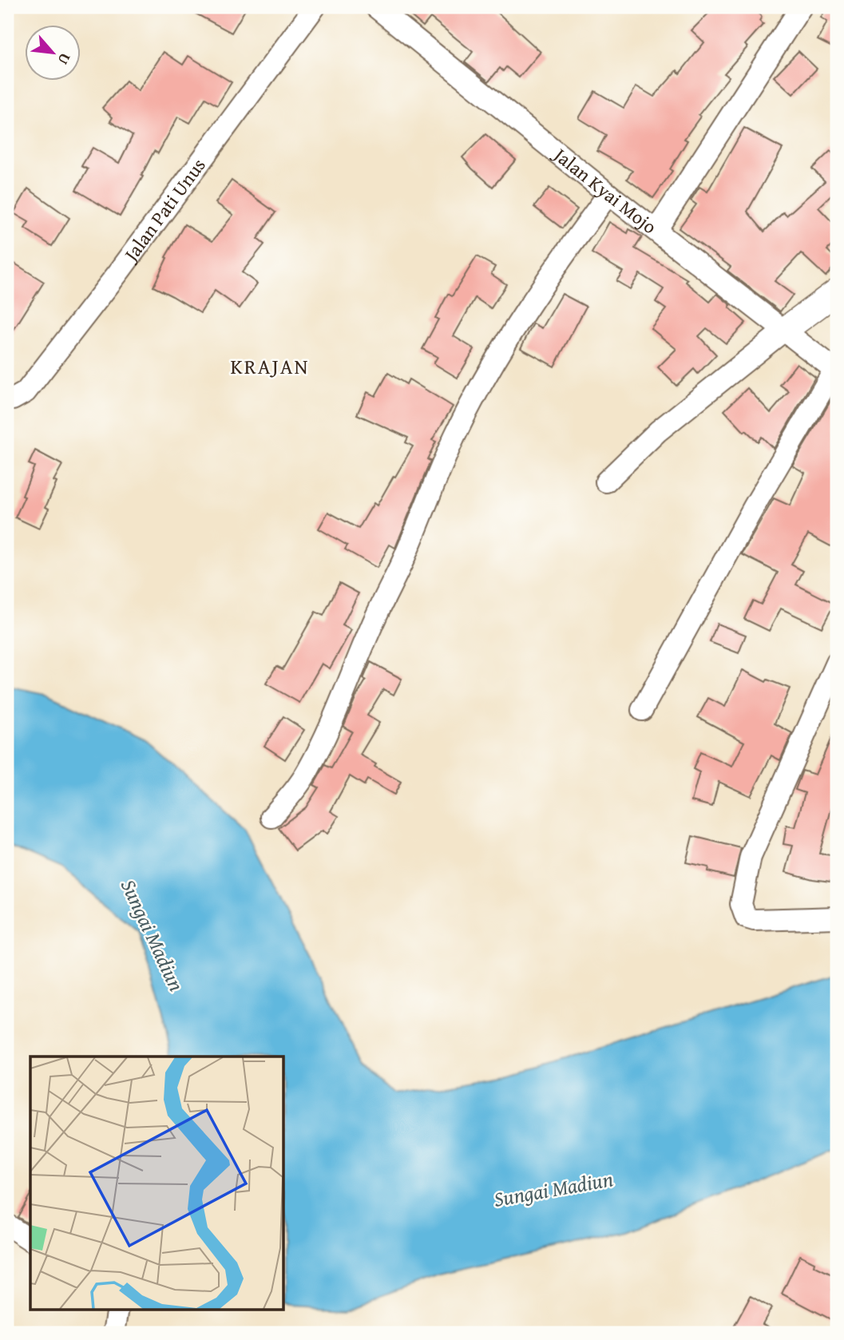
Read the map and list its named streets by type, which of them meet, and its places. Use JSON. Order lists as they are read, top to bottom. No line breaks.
{"streets":{"street":["Jalan Kyai Mojo","Jalan Pati Unus"]},"districts":["KRAJAN"],"water":["Sungai Madiun"],"north":"bottom right"}
